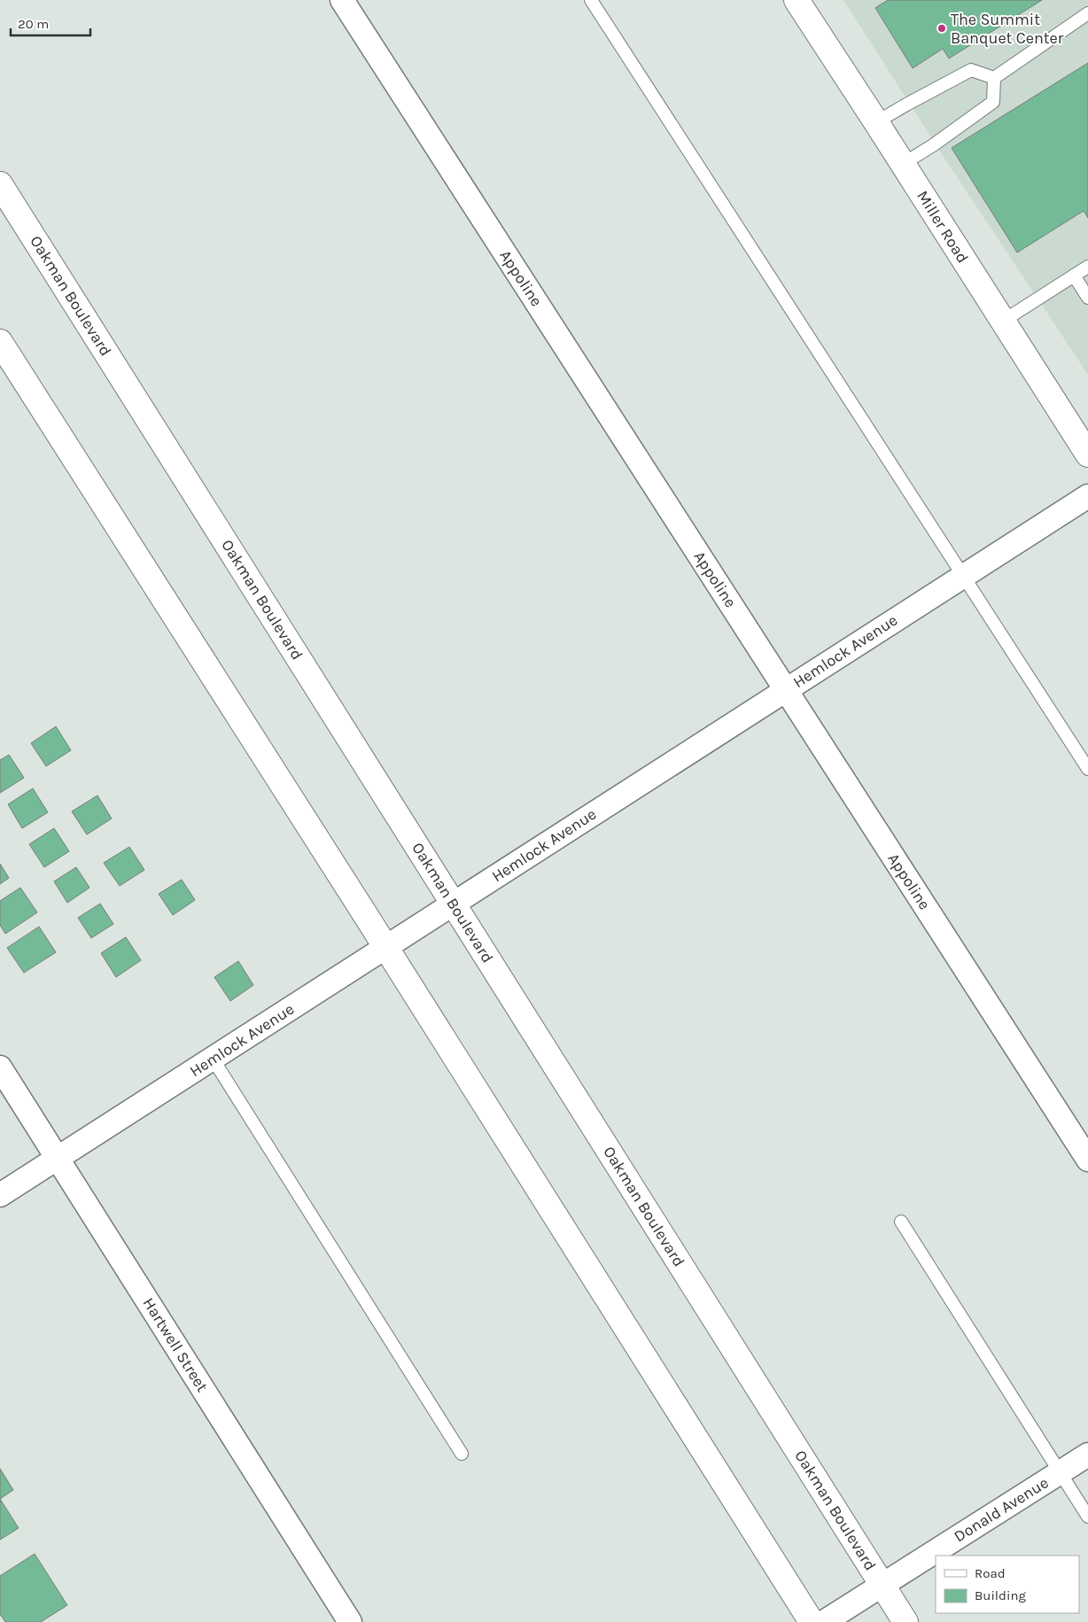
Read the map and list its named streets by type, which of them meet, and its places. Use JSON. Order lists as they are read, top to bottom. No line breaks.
{"streets":{"street":["Miller Road","Appoline","Oakman Boulevard","Hemlock Avenue","Hartwell Street","Donald Avenue"]},"crossings":[["Appoline","Hemlock Avenue"],["Oakman Boulevard","Hemlock Avenue"],["Oakman Boulevard","Donald Avenue"],["Hemlock Avenue","Hartwell Street"]],"places":["The Summit Banquet Center"],"legend":["Road","Building"],"scale_bar":"20 m"}
